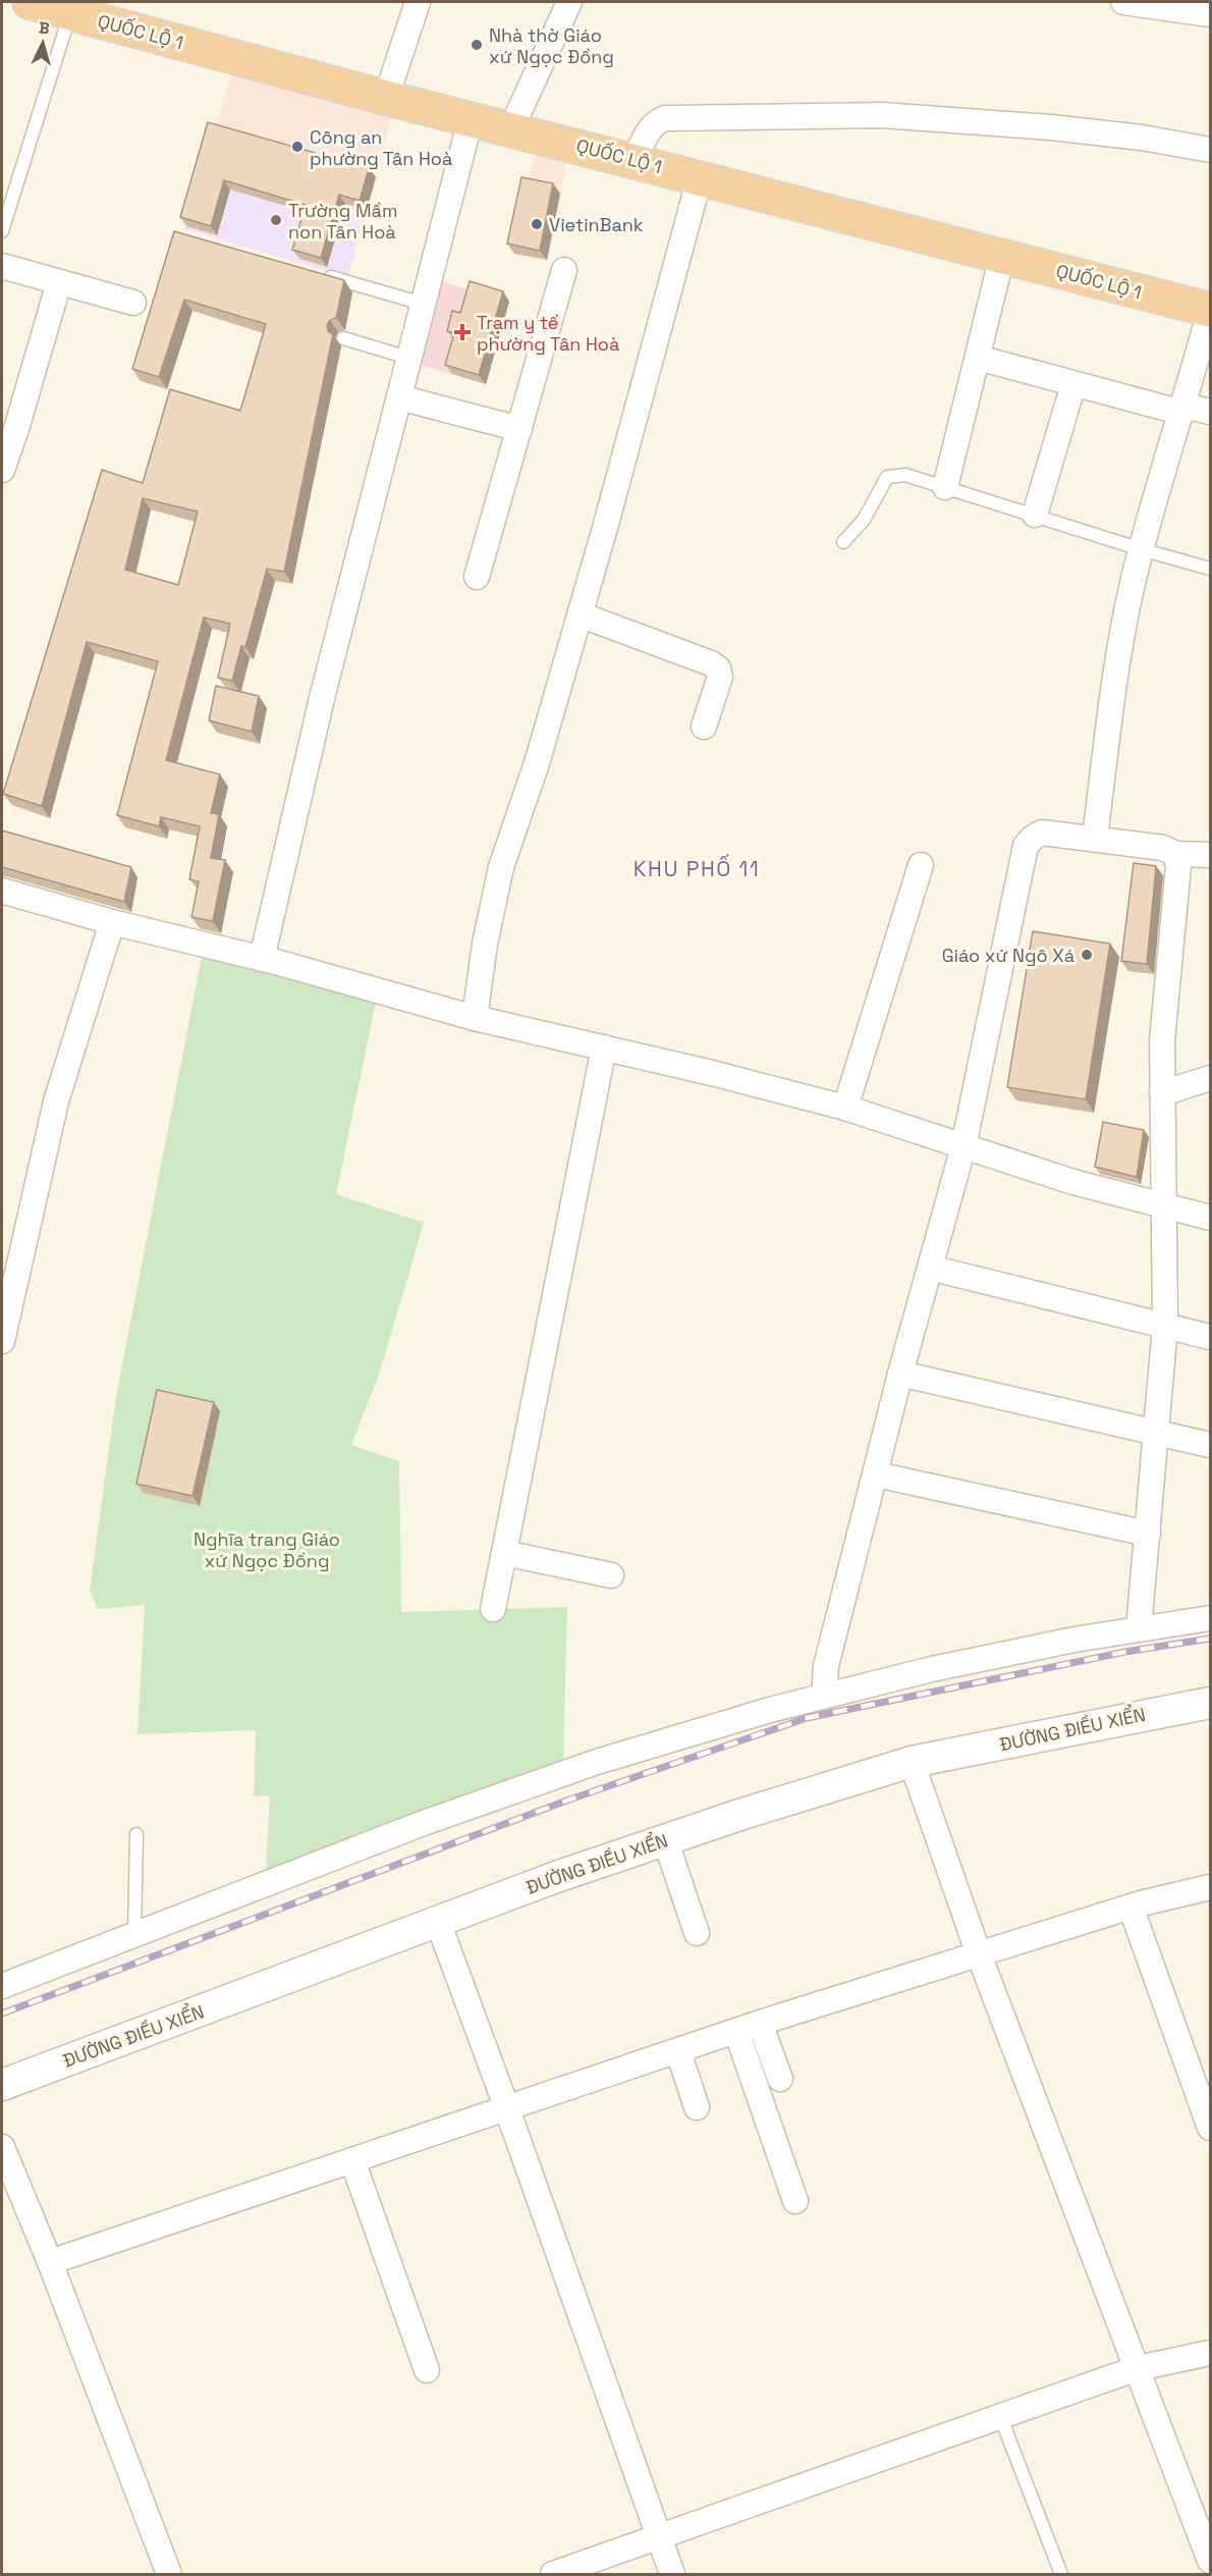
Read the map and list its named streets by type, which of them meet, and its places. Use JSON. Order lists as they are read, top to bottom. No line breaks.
{"streets":{"highway":["QUỐC LỘ 1"],"street":["ĐƯỜNG ĐIỀU XIỂN"]},"districts":["KHU PHỐ 11"],"parks":["Nghĩa trang Giáo xứ Ngọc Đồng"],"places":{"other":["Nhà thờ Giáo xứ Ngọc Đồng","Công an phường Tân Hoà","Trường Mầm non Tân Hoà","VietinBank","Giáo xứ Ngô Xá"],"health":["Trạm y tế phường Tân Hoà"]},"north":"top"}
